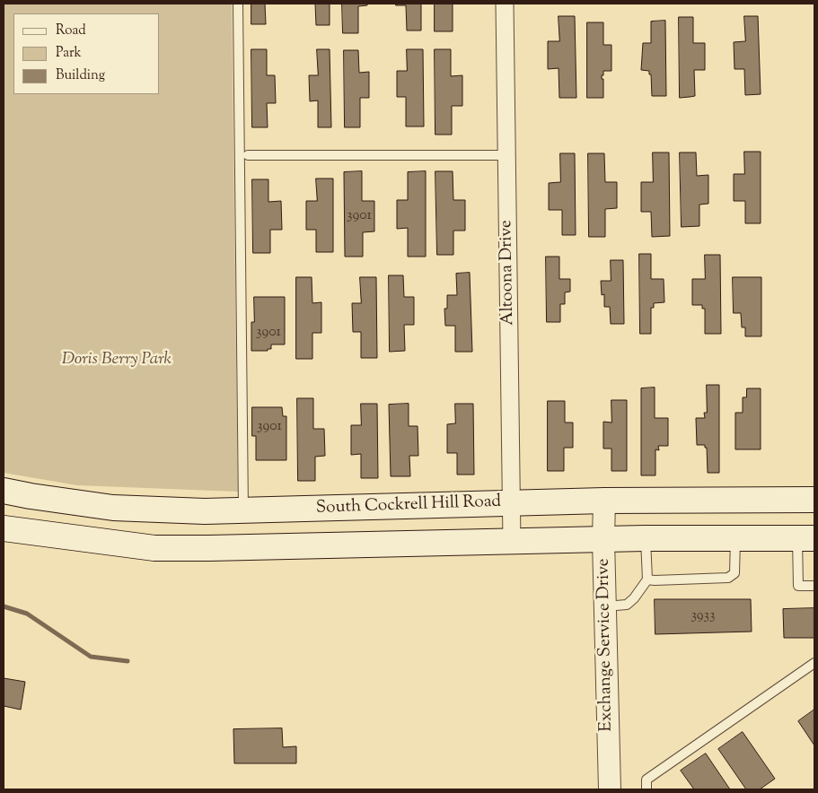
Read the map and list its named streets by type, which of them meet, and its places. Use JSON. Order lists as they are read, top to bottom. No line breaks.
{"streets":{"main road":["South Cockrell Hill Road"],"street":["Altoona Drive","Exchange Service Drive"]},"crossings":[["Altoona Drive","South Cockrell Hill Road"],["South Cockrell Hill Road","Exchange Service Drive"]],"parks":["Doris Berry Park"],"house_numbers":["3901","3901","3901","3933"],"legend":["Road","Park","Building"]}
